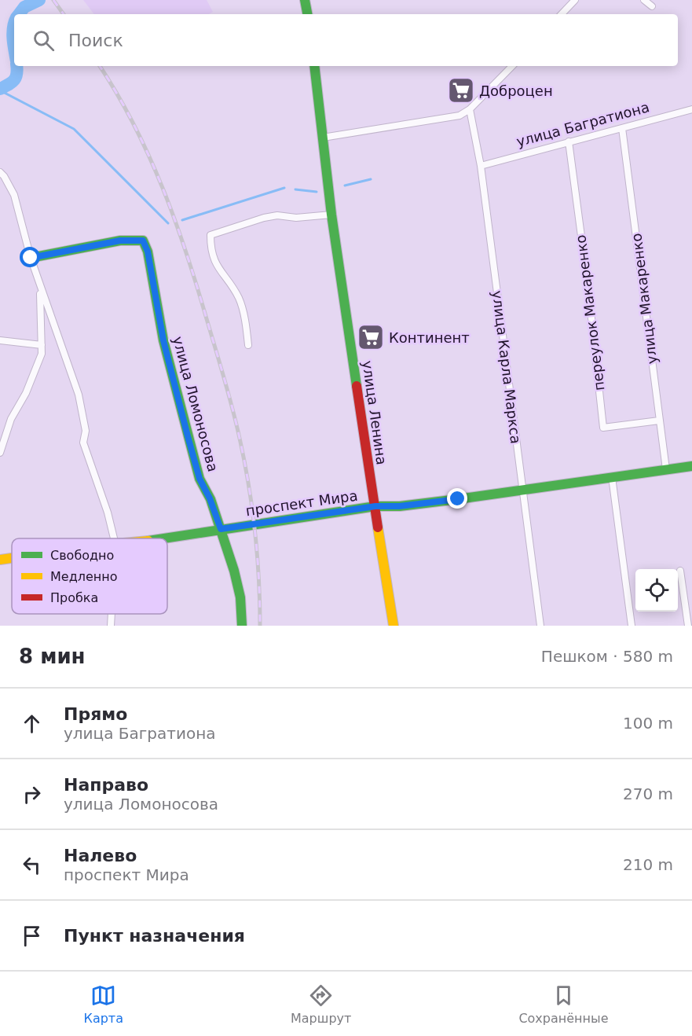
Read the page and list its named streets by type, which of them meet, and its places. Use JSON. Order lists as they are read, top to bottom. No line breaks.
{"streets":{"street":["улица Багратиона","улица Макаренко","переулок Макаренко","улица Карла Маркса","улица Ломоносова","улица Ленина","проспект Мира"]},"crossings":[["улица Багратиона","улица Макаренко"],["улица Багратиона","переулок Макаренко"],["улица Багратиона","улица Карла Маркса"],["улица Макаренко","переулок Макаренко"],["улица Макаренко","проспект Мира"],["улица Карла Маркса","проспект Мира"],["улица Ломоносова","проспект Мира"],["улица Ленина","проспект Мира"]],"places":{"supermarket":["Доброцен","Континент"]},"legend":["Свободно","Медленно","Пробка"],"page":{"search":"Поиск","heading":["8 мин","Пешком · 580 m"],"list":[["Прямо","улица Багратиона","100 m"],["Направо","улица Ломоносова","270 m"],["Налево","проспект Мира","210 m"],"Пункт назначения"],"nav":["Карта","Маршрут","Сохранённые"]}}
